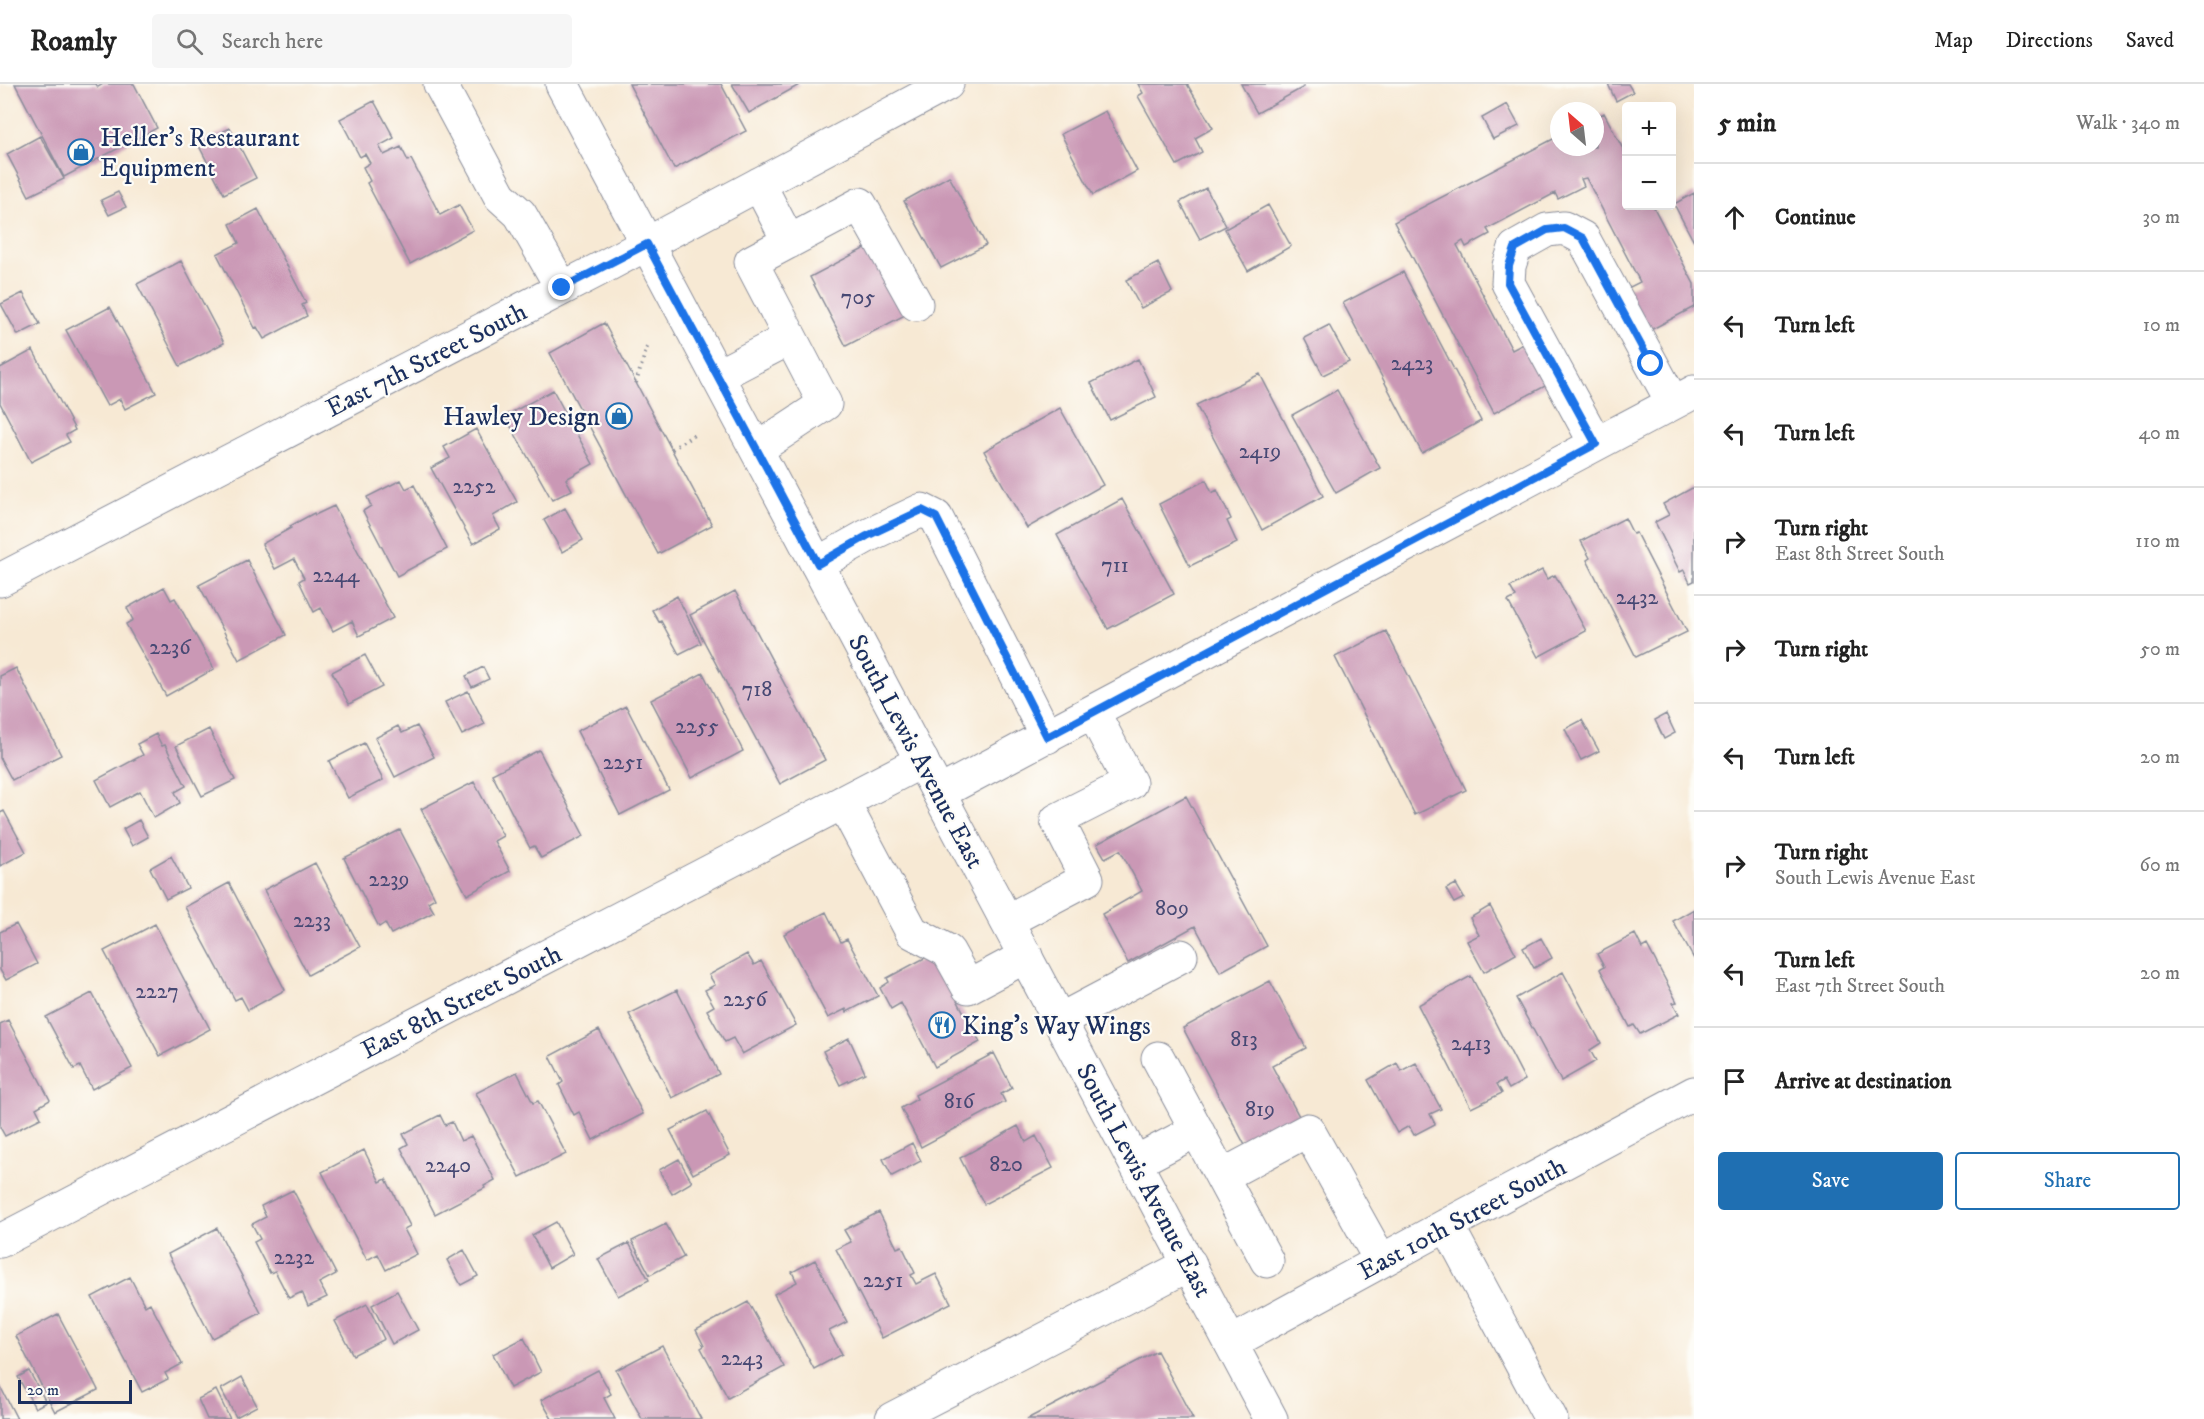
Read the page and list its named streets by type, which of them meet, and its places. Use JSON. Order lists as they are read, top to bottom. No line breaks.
{"streets":{"street":["East 7th Street South","South Lewis Avenue East","East 8th Street South","East 10th Street South"]},"crossings":[["East 7th Street South","South Lewis Avenue East"],["South Lewis Avenue East","East 8th Street South"],["South Lewis Avenue East","East 10th Street South"]],"places":{"shop":["Heller's Restaurant Equipment","Hawley Design"],"restaurant":["King's Way Wings"]},"house_numbers":["705","2423","2419","2252","711","2244","2432","2236","718","2255","2251","2239","809","2233","2227","2256","813","2413","816","819","820","2240","2232","2251","2243"],"scale_bar":"20 m","north":"top left","page":{"header":"Roamly","search":"Search here","nav":["Map","Directions","Saved"],"heading":["5 min","Walk · 340 m"],"map_buttons":["+","−"],"list":[["Continue","30 m"],["Turn left","10 m"],["Turn left","40 m"],["Turn right","East 8th Street South","110 m"],["Turn right","50 m"],["Turn left","20 m"],["Turn right","South Lewis Avenue East","60 m"],["Turn left","East 7th Street South","20 m"],"Arrive at destination"],"buttons":["Save","Share"],"scale":"20 m"}}
